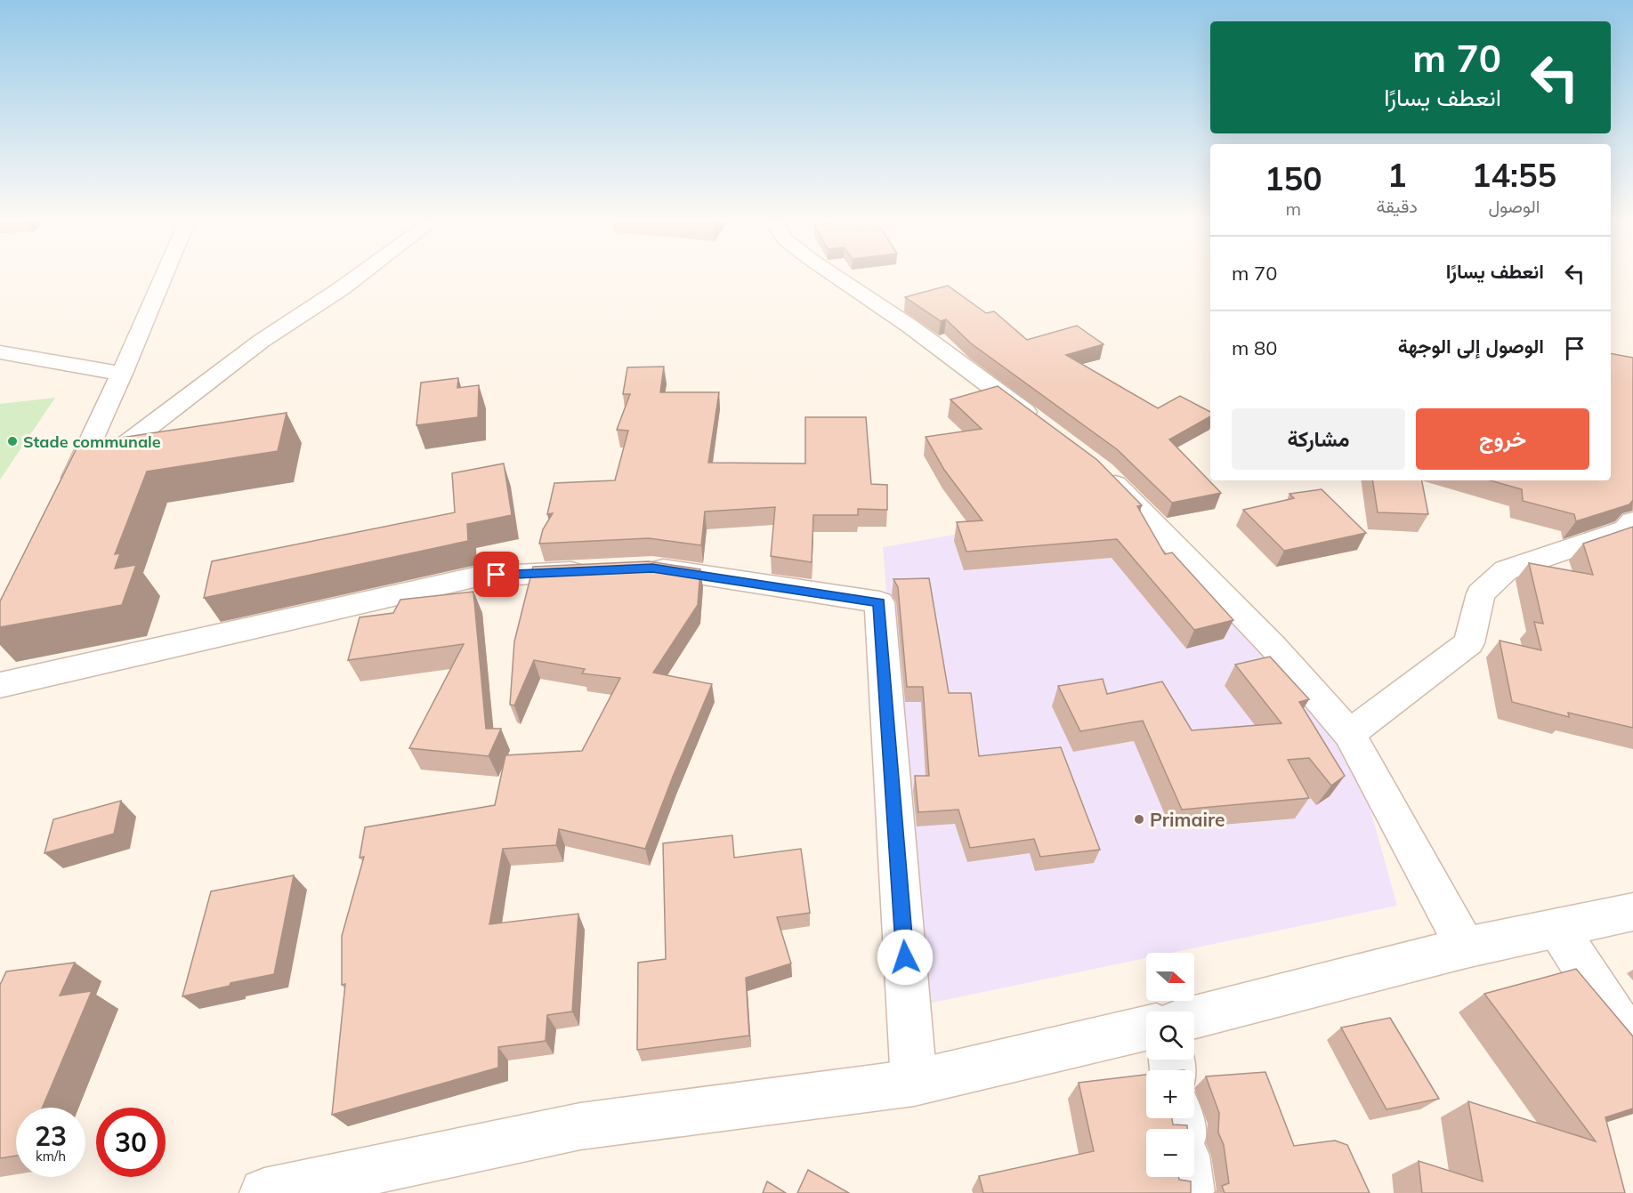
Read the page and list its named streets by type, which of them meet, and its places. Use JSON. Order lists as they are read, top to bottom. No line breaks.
{"places":["Stade communale","Primaire"],"north":"right","page":{"turn":["70 m","انعطف يسارًا"],"eta":["14:55","الوصول","1","دقيقة","150","m"],"list":[{"name":"انعطف يسارًا","value":"70 m"},{"name":"الوصول إلى الوجهة","value":"80 m"}],"buttons":["خروج","مشاركة"],"map_buttons":["+","−"],"speed":"23 km/h","limit":"30"}}
